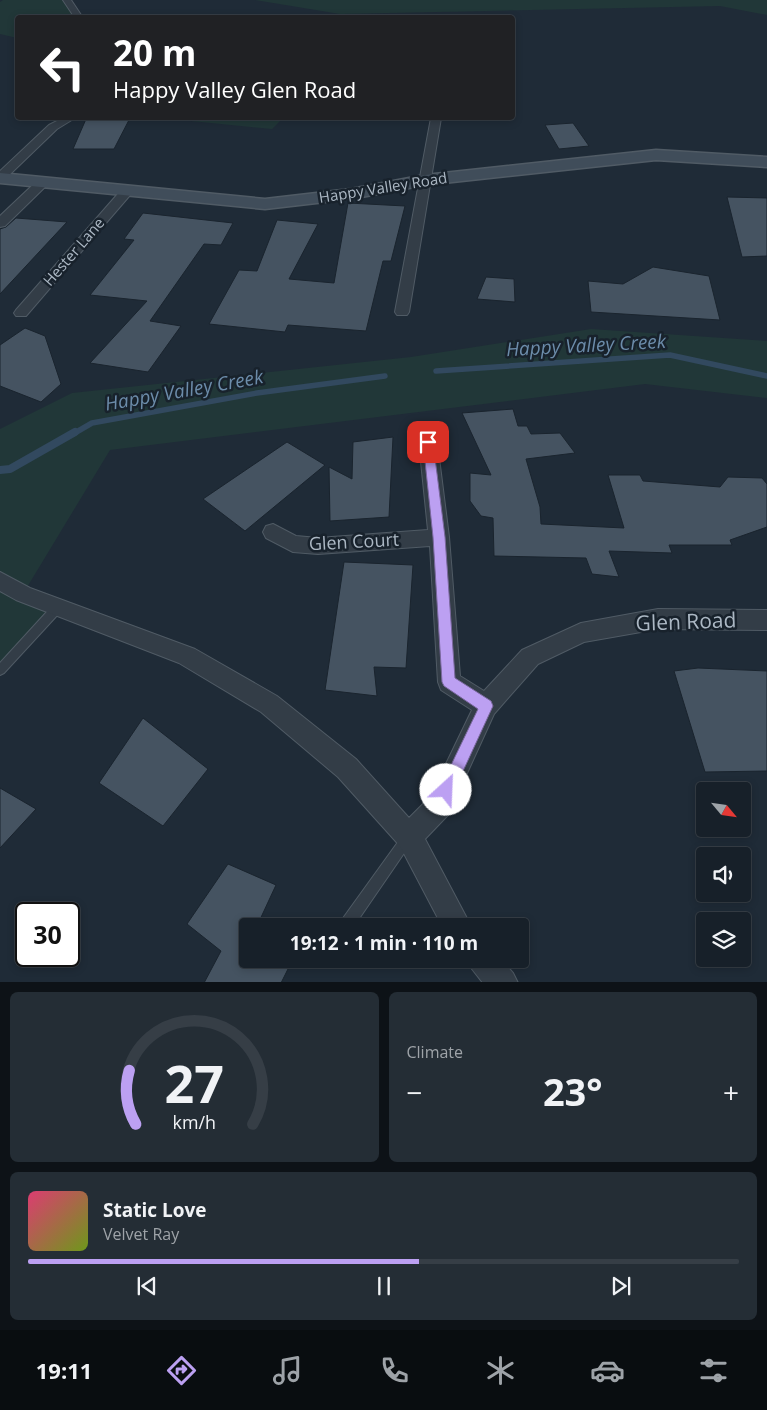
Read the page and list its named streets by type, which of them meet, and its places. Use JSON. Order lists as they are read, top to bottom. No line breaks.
{"streets":{"street":["Happy Valley Road","Hester Lane","Glen Court","Glen Road"]},"crossings":[["Happy Valley Road","Hester Lane"]],"water":["Happy Valley Creek"],"north":"bottom right","page":{"turn":["20 m","Happy Valley Glen Road"],"limit":"30","trip":"19:12 · 1 min · 110 m","tile":"Climate","heat":["−","23°","+"],"song":["Static Love","Velvet Ray"],"tabs":"19:11","gauge":["27","km/h"]}}
